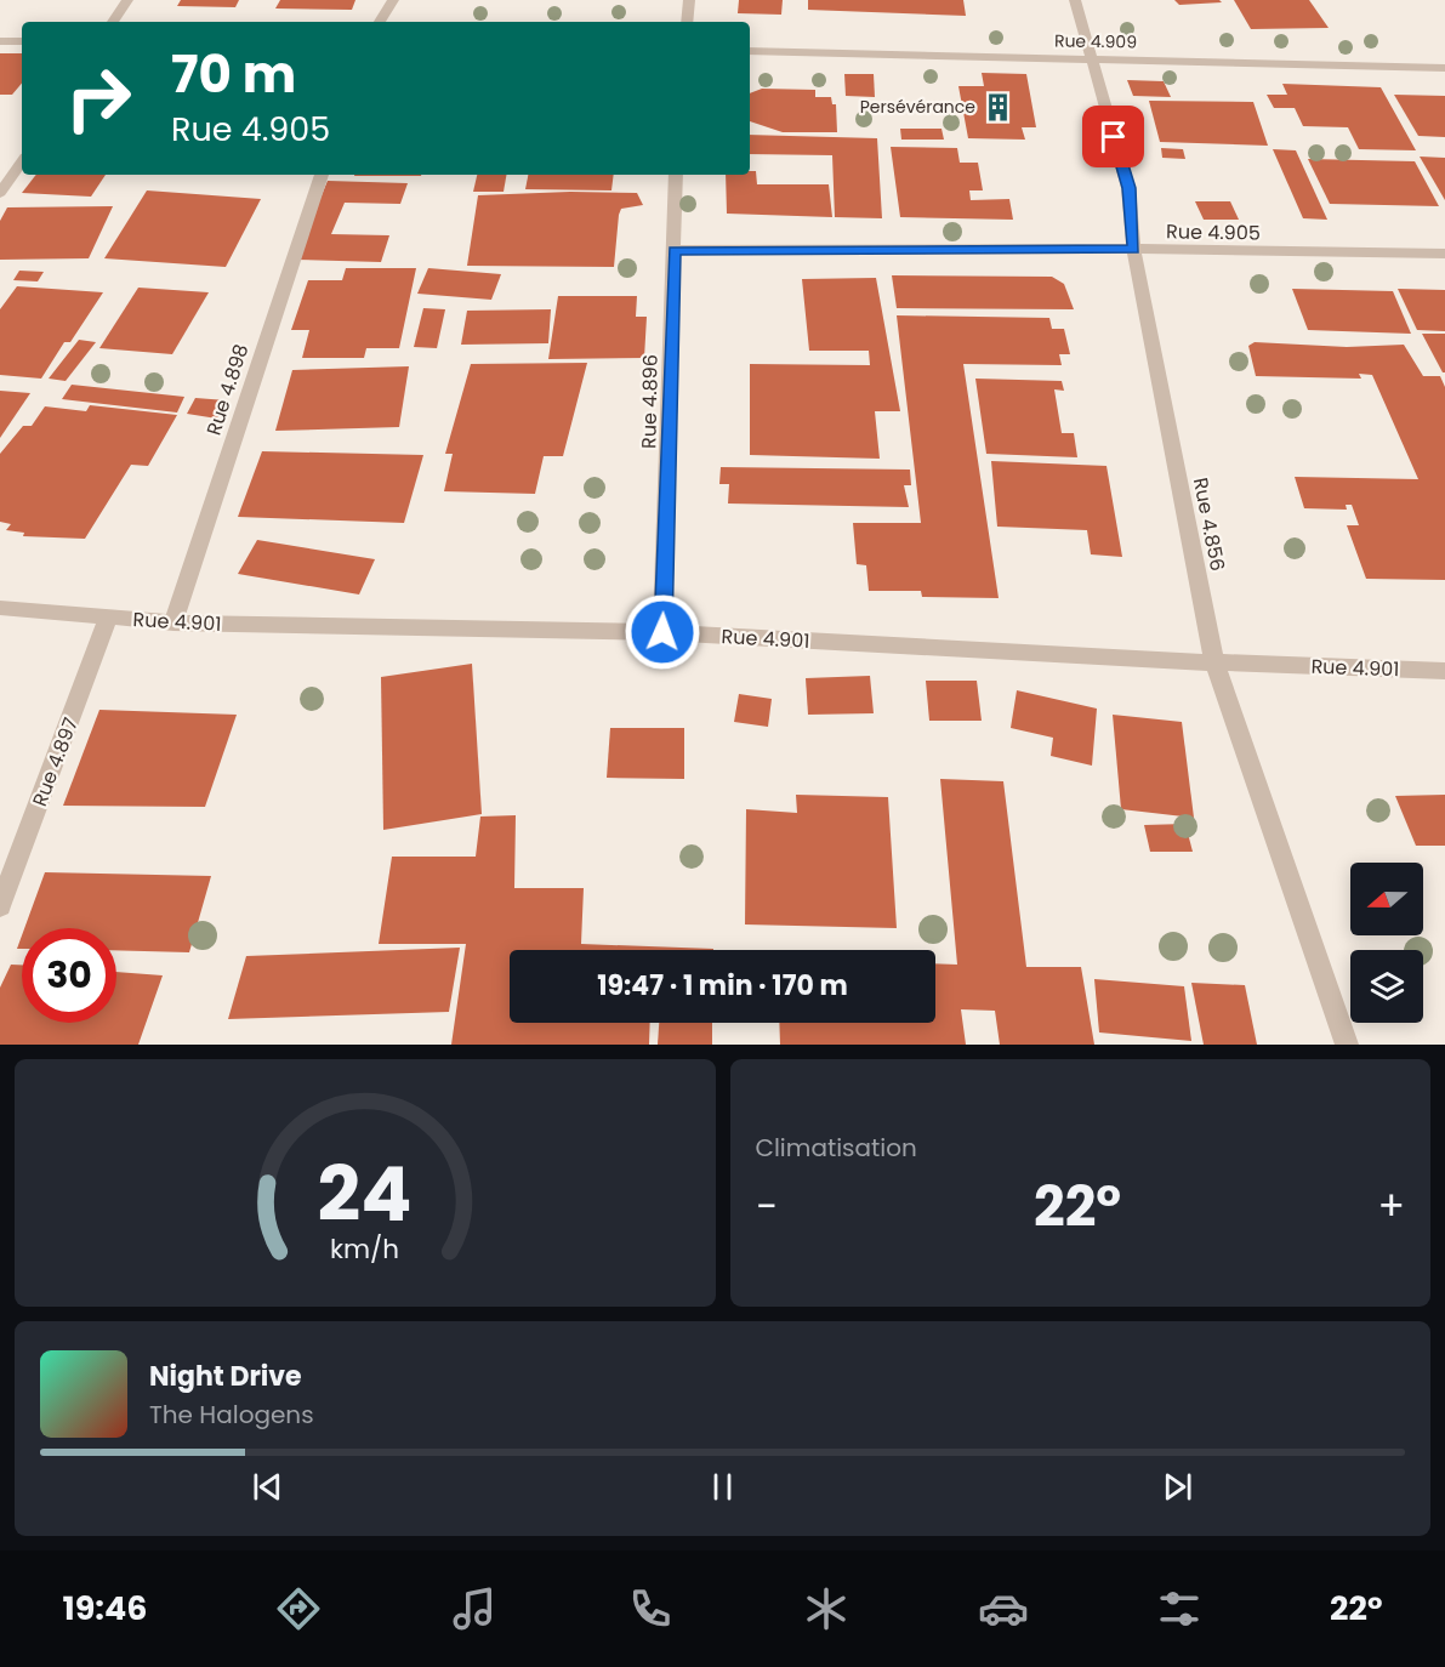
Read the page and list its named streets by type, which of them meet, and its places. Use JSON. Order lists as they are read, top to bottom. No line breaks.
{"streets":{"street":["Rue 4.909","Rue 4.905","Rue 4.898","Rue 4.896","Rue 4.856","Rue 4.901","Rue 4.897"]},"crossings":[["Rue 4.909","Rue 4.856"],["Rue 4.905","Rue 4.896"],["Rue 4.905","Rue 4.856"],["Rue 4.898","Rue 4.901"],["Rue 4.896","Rue 4.901"],["Rue 4.856","Rue 4.901"],["Rue 4.901","Rue 4.897"]],"places":{"building":["Persévérance"]},"north":"left","page":{"turn":["70 m","Rue 4.905"],"limit":"30","trip":"19:47 · 1 min · 170 m","tile":"Climatisation","heat":["−","22°","+"],"song":["Night Drive","The Halogens"],"tabs":["19:46","22°"],"gauge":["24","km/h"]}}
